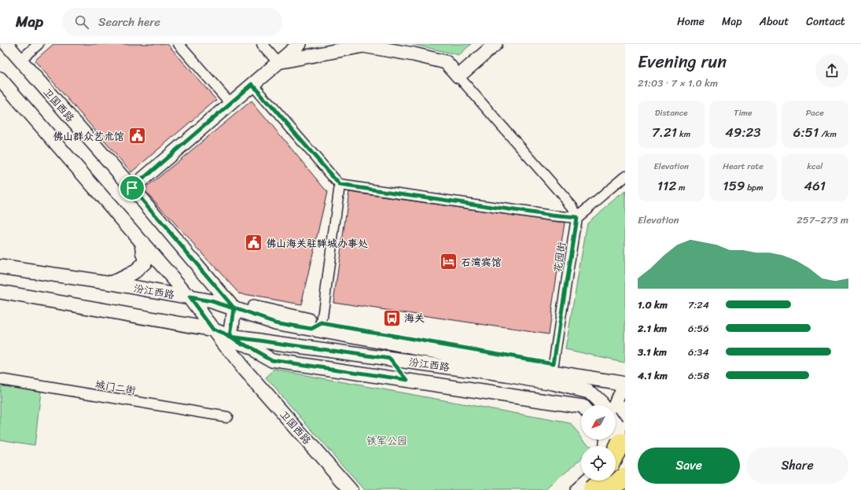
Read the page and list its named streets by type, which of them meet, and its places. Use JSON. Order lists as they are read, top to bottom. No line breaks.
{"streets":{"main road":["卫国西路","汾江西路"],"street":["花园街","城门二街"]},"crossings":[["卫国西路","汾江西路"]],"parks":["铁军公园"],"places":{"public building":["佛山群众艺术馆","佛山海关驻禅城办事处"],"hotel":["石湾宾馆"],"bus stop":["海关"]},"north":"bottom left","page":{"header":"Map","search":"Search here","nav":["Home","Map","About","Contact"],"heading":["Evening run","21:03 · 7 × 1.0 km"],"stats":[["Distance","7.21 km"],["Time","49:23"],["Pace","6:51 /km"],["Elevation","112 m"],["Heart rate","159 bpm"],["kcal","461"]],"chart":["Elevation","257–273 m"],"list":[{"name":"1.0 km","note":"7:24"},{"name":"2.1 km","note":"6:56"},{"name":"3.1 km","note":"6:34"},{"name":"4.1 km","note":"6:58"}],"buttons":["Save","Share"]}}
